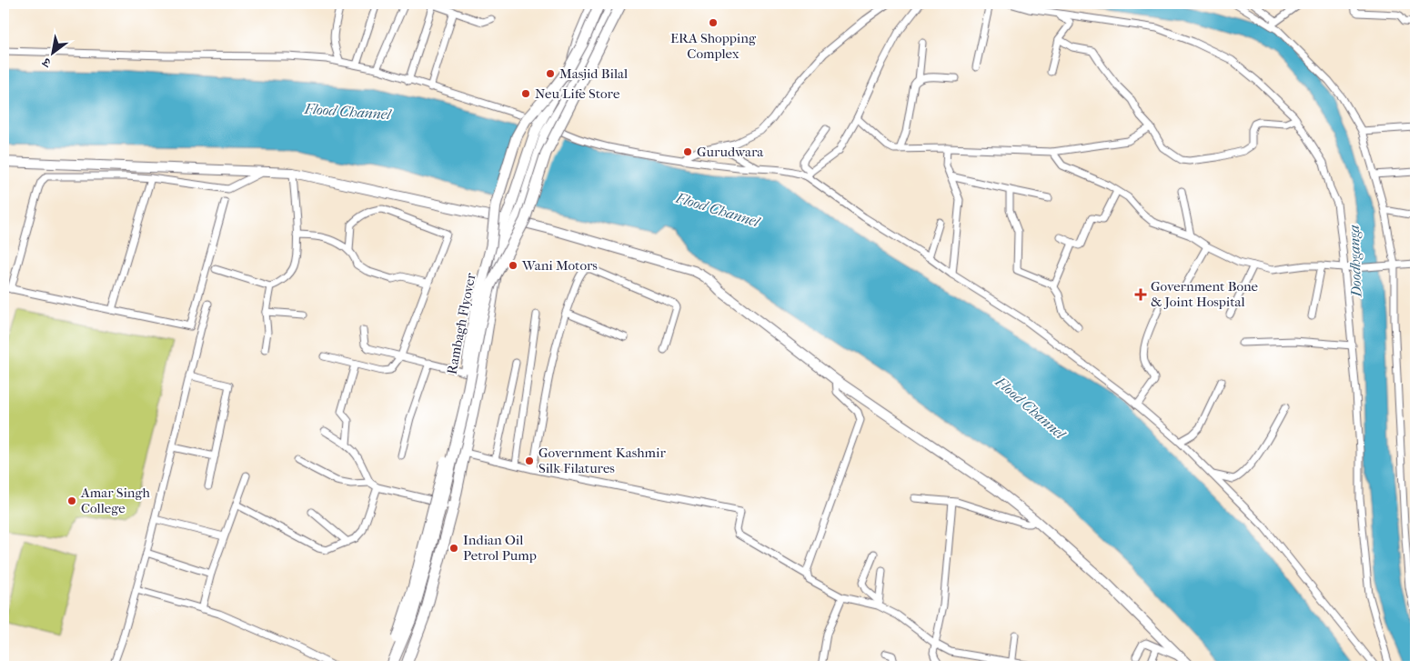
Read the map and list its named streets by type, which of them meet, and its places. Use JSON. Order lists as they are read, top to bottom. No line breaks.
{"streets":{"main road":["Rambagh Flyover"]},"water":["Flood Channel","Doodhganga"],"places":{"other":["ERA Shopping Complex","Masjid Bilal","Neu Life Store","Gurudwara","Wani Motors","Government Kashmir Silk Filatures","Amar Singh College","Indian Oil Petrol Pump"],"health":["Government Bone & Joint Hospital"]},"north":"bottom left"}
